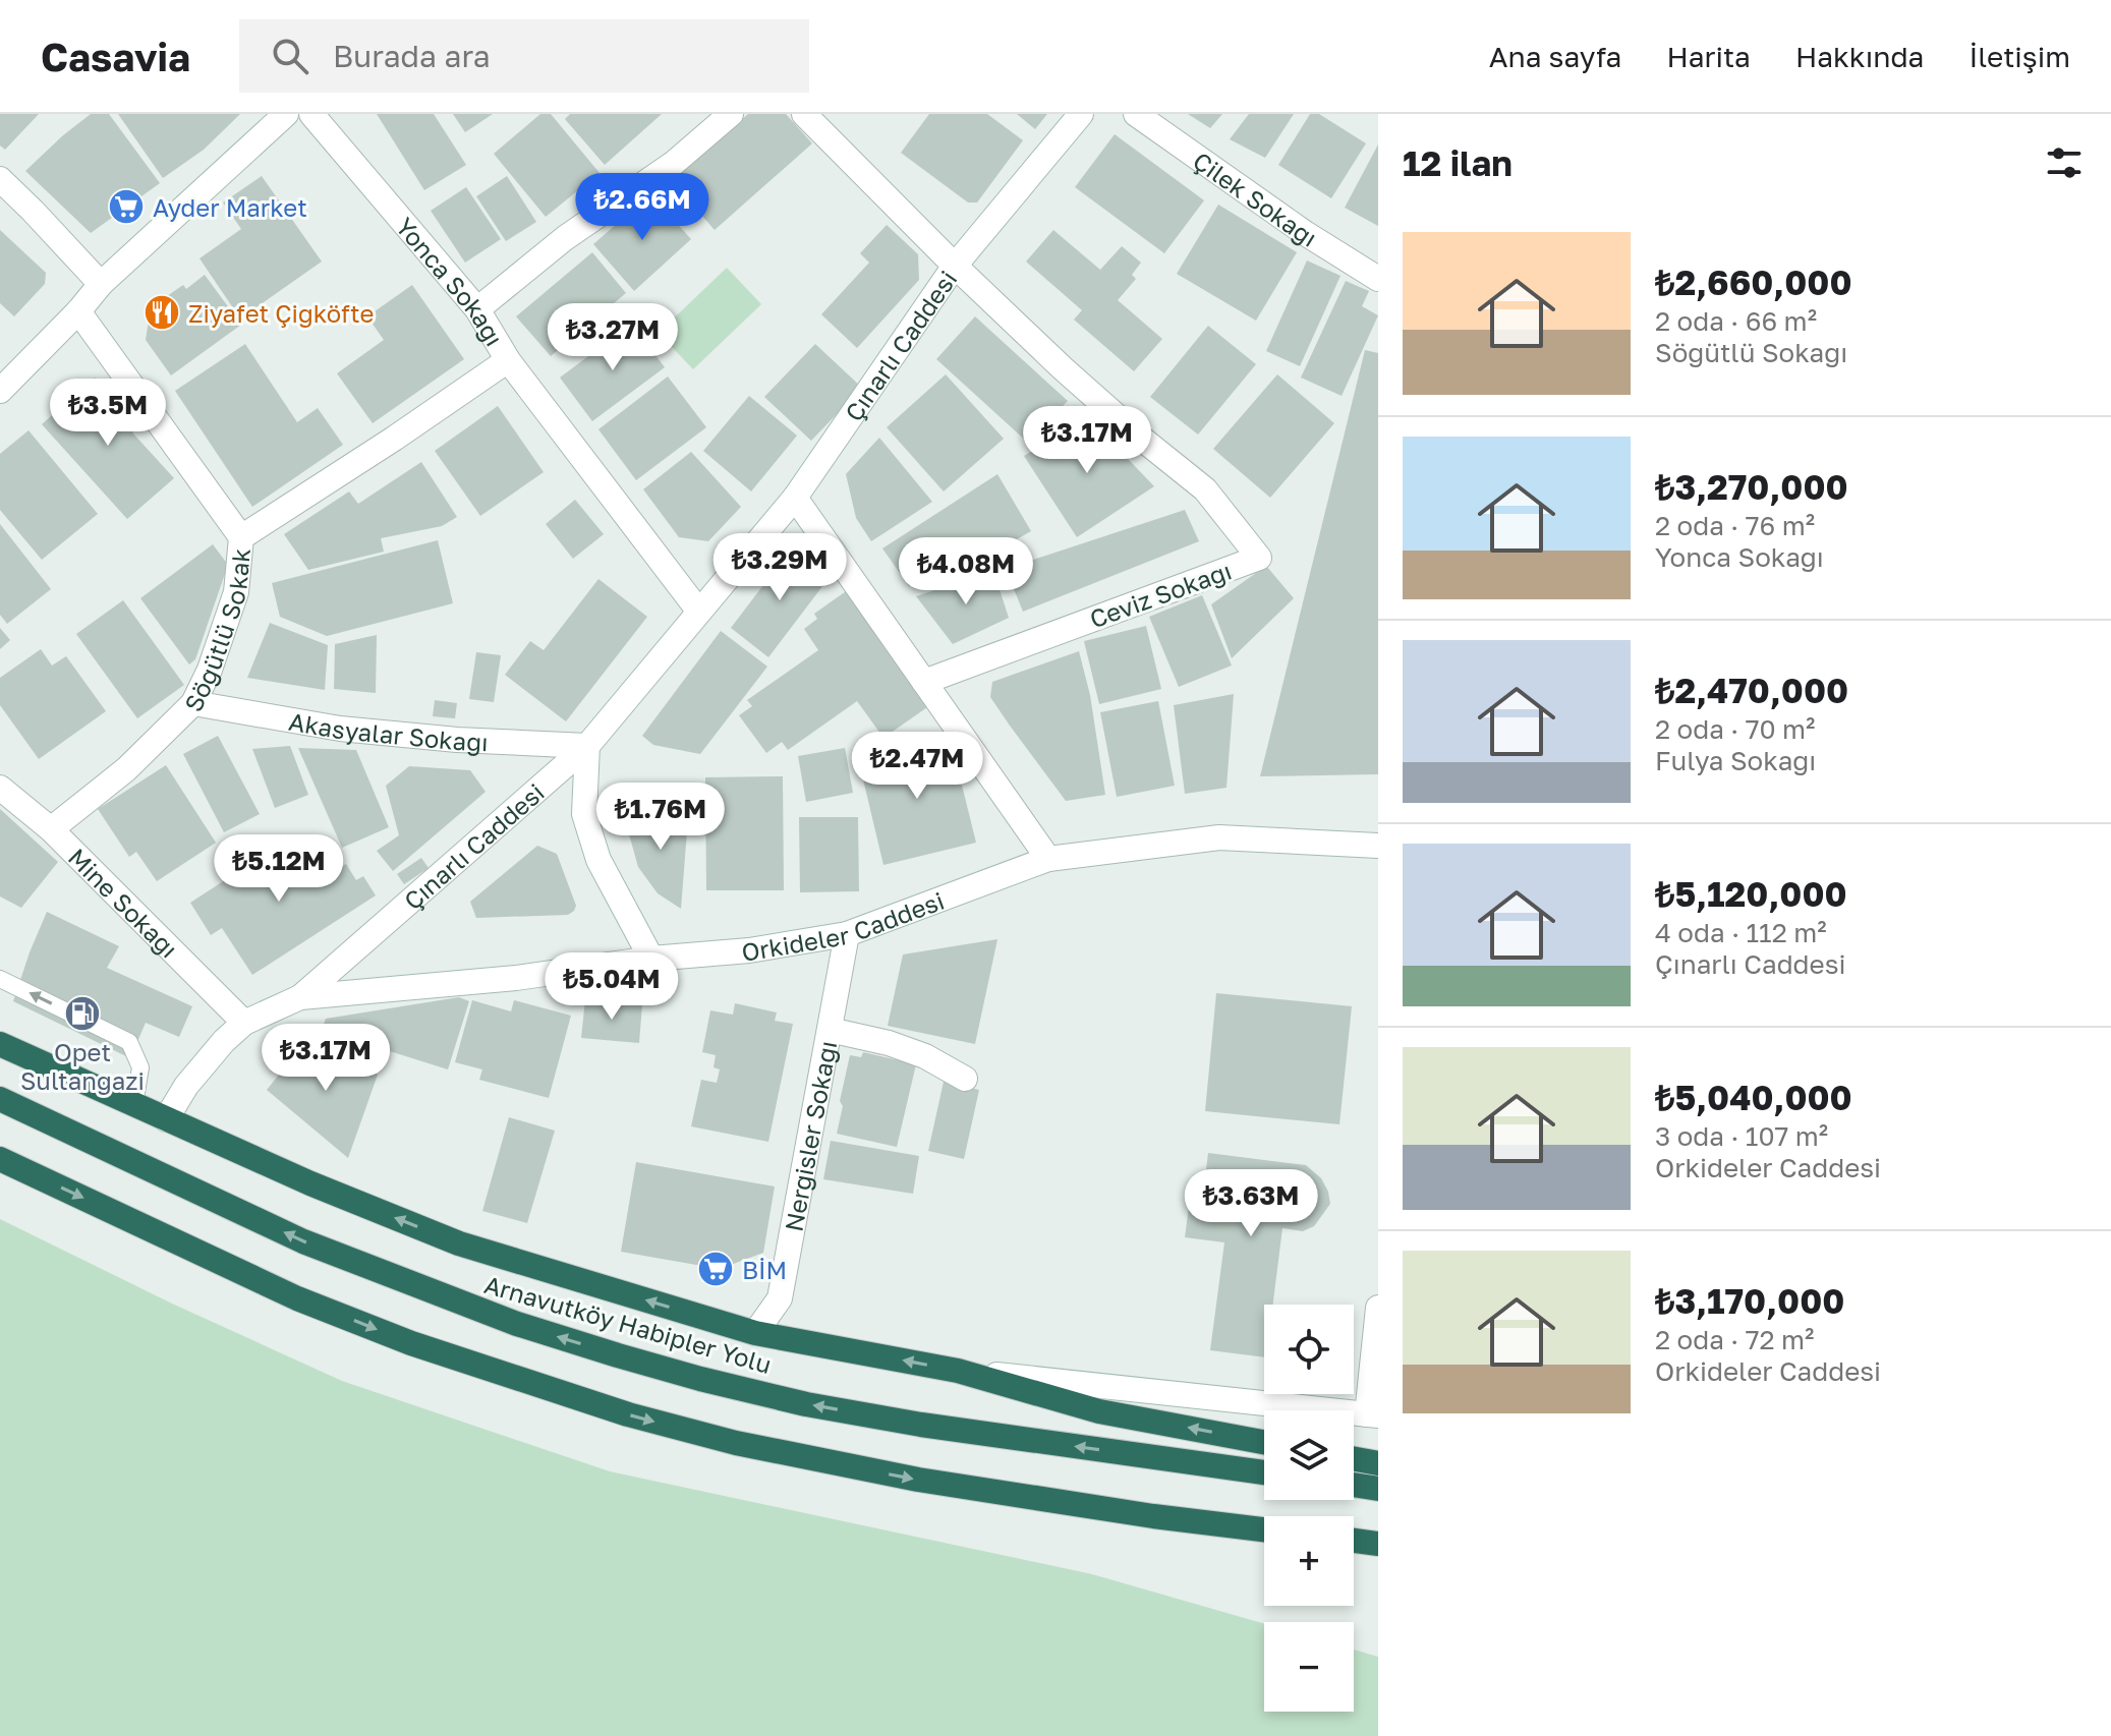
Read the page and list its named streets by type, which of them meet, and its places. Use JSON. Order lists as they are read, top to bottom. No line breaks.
{"streets":{"highway":["Arnavutköy Habipler Yolu"],"street":["Çilek Sokağı","Yonca Sokağı","Çınarlı Caddesi","Ceviz Sokağı","Söğütlü Sokak","Akasyalar Sokağı","Mine Sokağı","Orkideler Caddesi","Nergisler Sokağı"]},"crossings":[["Yonca Sokağı","Çınarlı Caddesi"],["Yonca Sokağı","Söğütlü Sokak"],["Çınarlı Caddesi","Ceviz Sokağı"],["Çınarlı Caddesi","Akasyalar Sokağı"],["Çınarlı Caddesi","Mine Sokağı"],["Çınarlı Caddesi","Orkideler Caddesi"],["Söğütlü Sokak","Akasyalar Sokağı"],["Söğütlü Sokak","Mine Sokağı"],["Orkideler Caddesi","Nergisler Sokağı"]],"places":{"supermarket":["Ayder Market","BİM"],"restaurant":["Ziyafet Çiğköfte"],"fuel station":["Opet Sultangazi"]},"page":{"header":"Casavia","search":"Burada ara","nav":["Ana sayfa","Harita","Hakkında","İletişim"],"heading":"12 ilan","price":["₺2.66M","₺3.27M","₺3.5M","₺3.17M","₺3.29M","₺4.08M","₺2.47M","₺1.76M","₺5.12M","₺5.04M","₺3.17M","₺3.63M"],"list":[{"name":"₺2,660,000","note":"2 oda · 66 m² · Söğütlü Sokağı"},{"name":"₺3,270,000","note":"2 oda · 76 m² · Yonca Sokağı"},{"name":"₺2,470,000","note":"2 oda · 70 m² · Fulya Sokağı"},{"name":"₺5,120,000","note":"4 oda · 112 m² · Çınarlı Caddesi"},{"name":"₺5,040,000","note":"3 oda · 107 m² · Orkideler Caddesi"},{"name":"₺3,170,000","note":"2 oda · 72 m² · Orkideler Caddesi"}],"map_buttons":["+","−"]}}
